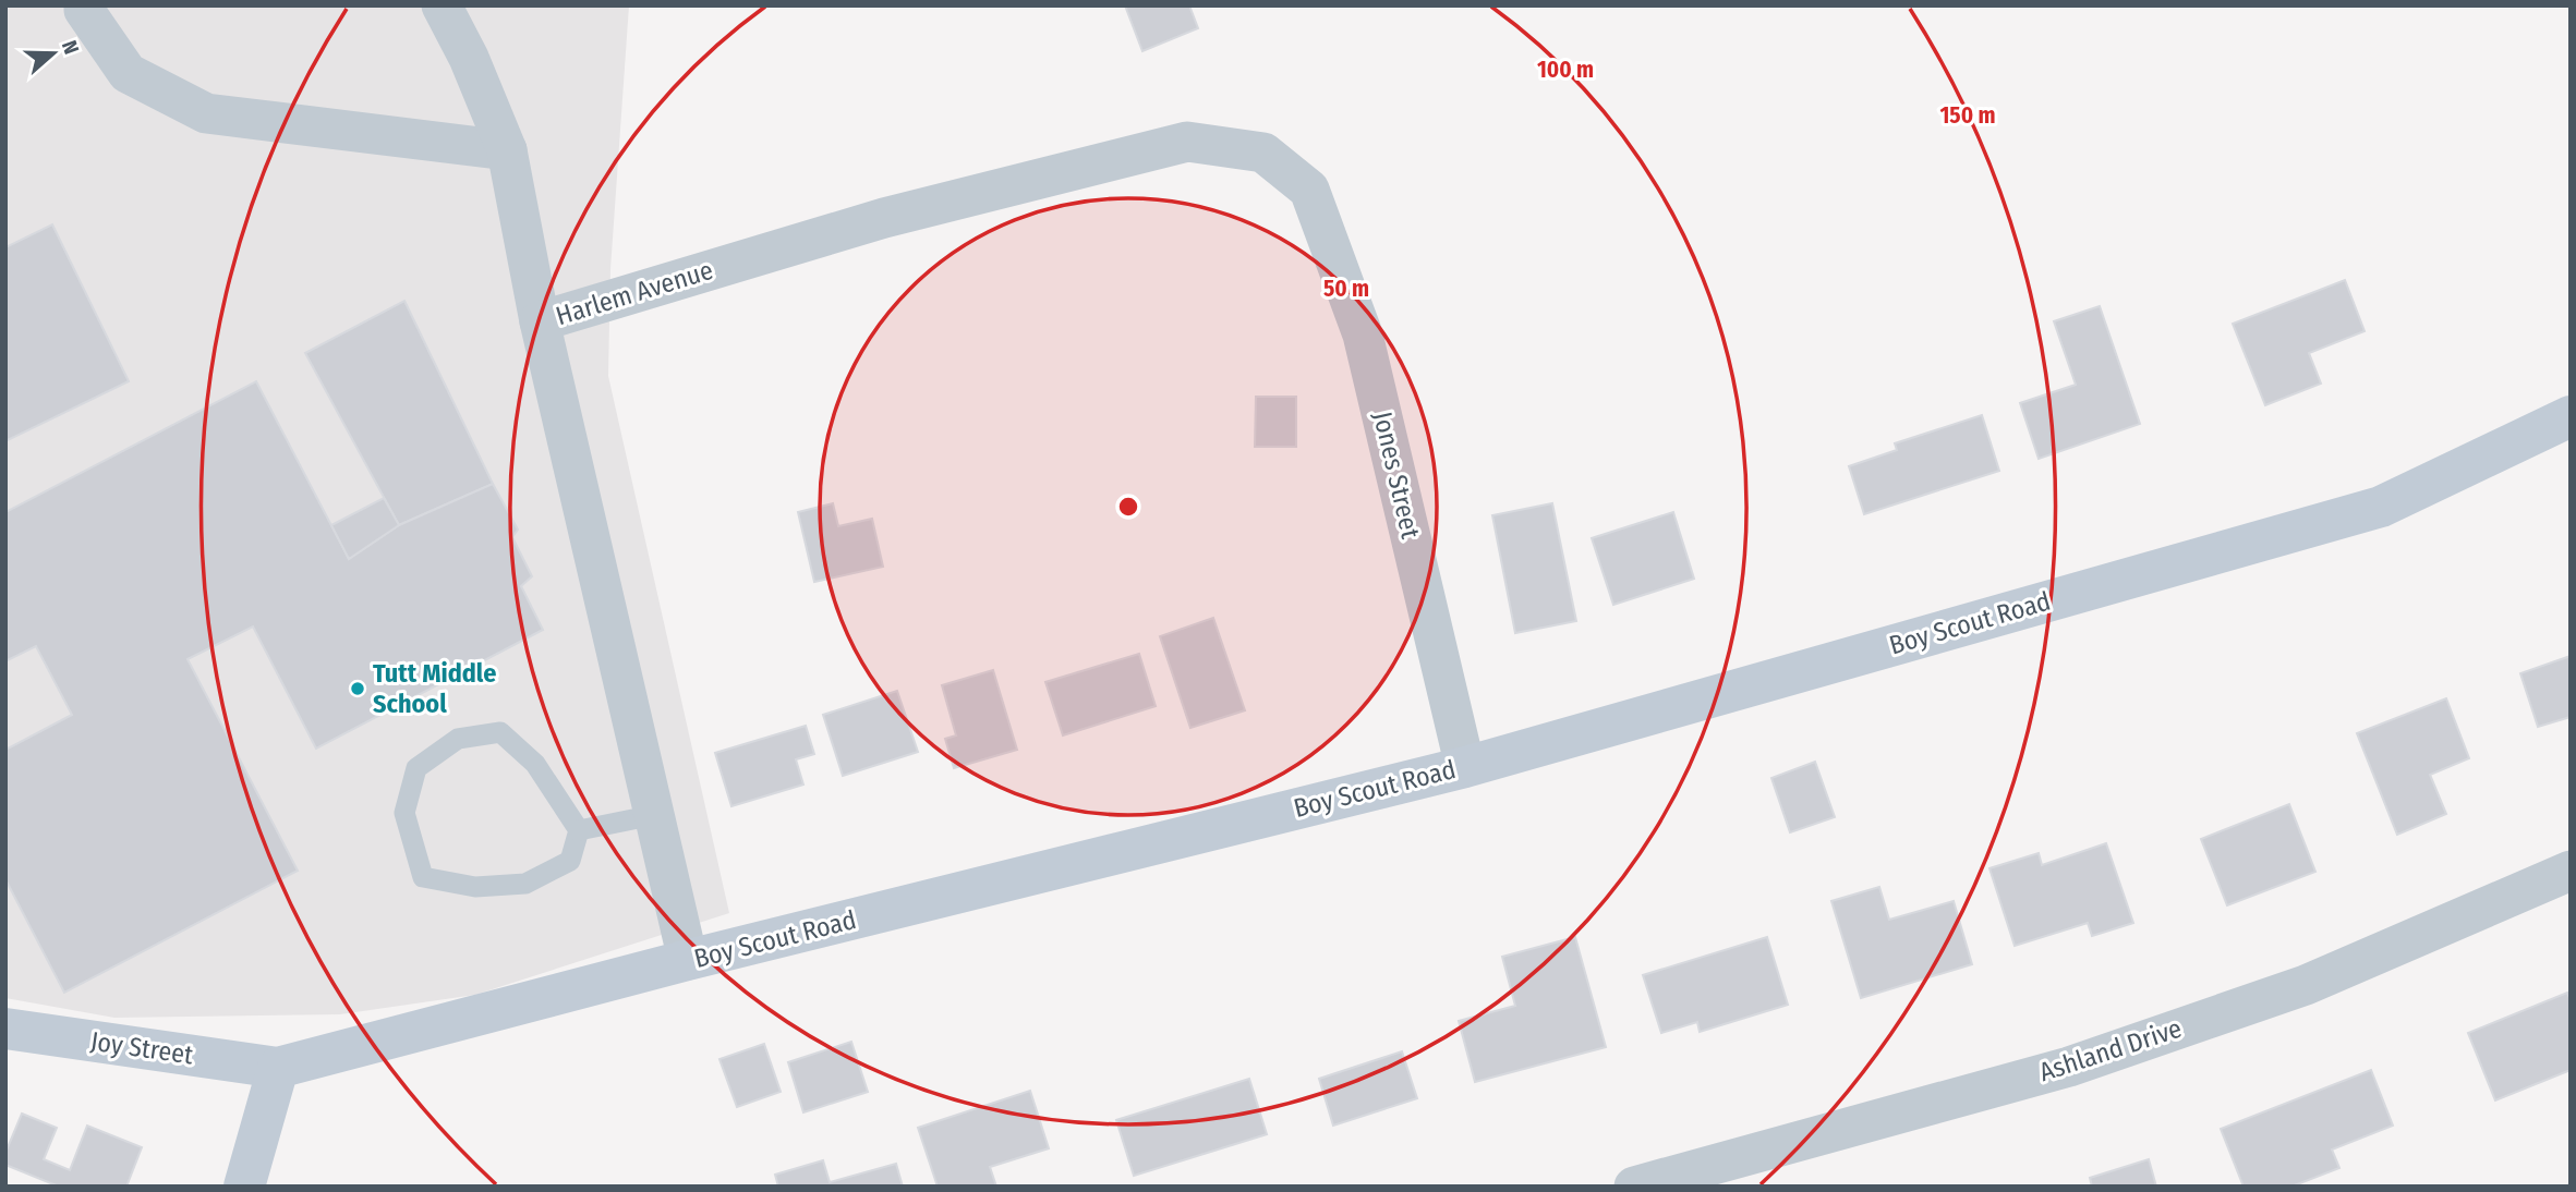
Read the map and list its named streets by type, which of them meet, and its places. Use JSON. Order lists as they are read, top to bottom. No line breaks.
{"streets":{"street":["Harlem Avenue","Jones Street","Boy Scout Road","Joy Street","Ashland Drive"]},"crossings":[["Harlem Avenue","Jones Street"],["Harlem Avenue","Boy Scout Road"],["Jones Street","Boy Scout Road"],["Boy Scout Road","Joy Street"]],"places":["Tutt Middle School"],"north":"right","rings":["100 m","150 m","50 m"]}
